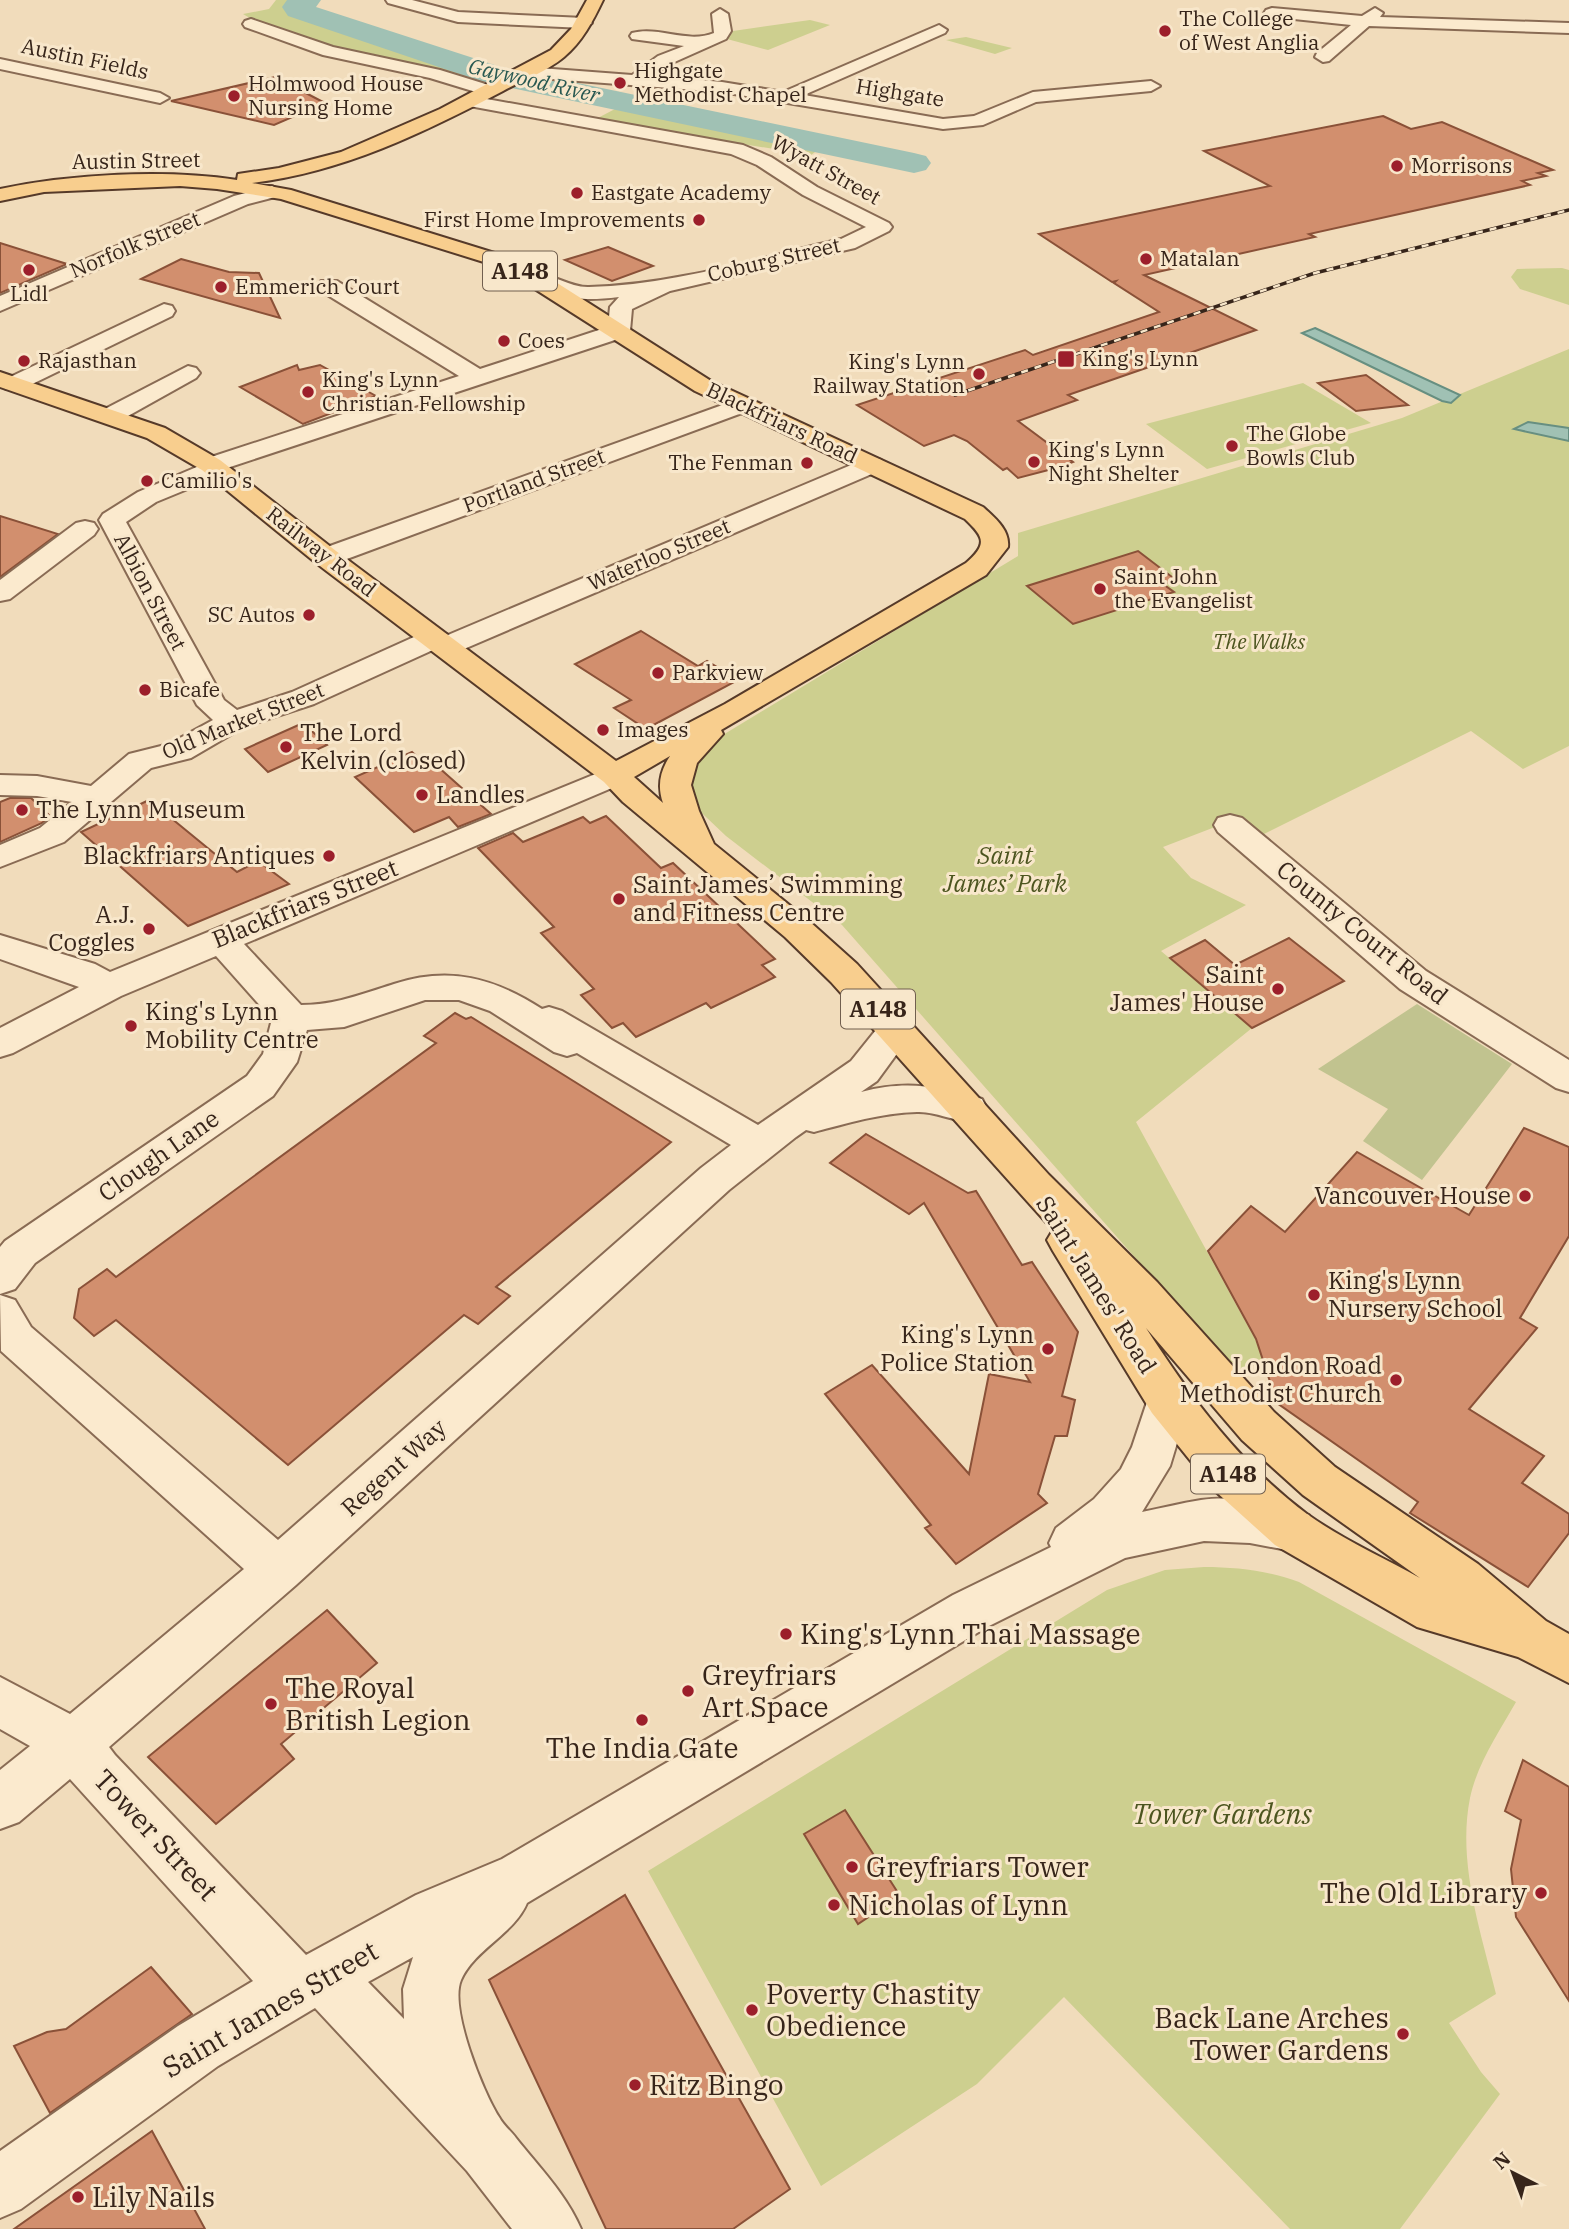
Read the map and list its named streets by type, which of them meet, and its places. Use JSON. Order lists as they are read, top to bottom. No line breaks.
{"streets":{"main road":["Austin Street","A148","Blackfriars Road","Railway Road","Saint James' Road"],"street":["Austin Fields","Highgate","Wyatt Street","Norfolk Street","Coburg Street","Portland Street","Waterloo Street","Albion Street","Old Market Street","Blackfriars Street","County Court Road","Clough Lane","Regent Way","Tower Street","Saint James Street"]},"crossings":[["Highgate","A148"],["Austin Street","Norfolk Street"],["Austin Street","A148"],["Austin Street","Blackfriars Road"],["Wyatt Street","Coburg Street"],["Wyatt Street","A148"],["Norfolk Street","Blackfriars Road"],["Coburg Street","Blackfriars Road"],["Coburg Street","Albion Street"],["A148","Blackfriars Road"],["Blackfriars Road","Portland Street"],["Blackfriars Road","Railway Road"],["Blackfriars Road","Waterloo Street"],["Blackfriars Road","Albion Street"],["Blackfriars Road","Blackfriars Street"],["Blackfriars Road","Saint James' Road"],["Portland Street","Railway Road"],["Railway Road","Waterloo Street"],["Railway Road","Albion Street"],["Railway Road","Old Market Street"],["Railway Road","Blackfriars Street"],["Railway Road","Saint James' Road"],["Waterloo Street","Old Market Street"],["Albion Street","Old Market Street"],["Blackfriars Street","Saint James' Road"],["Saint James' Road","Regent Way"],["Saint James' Road","Saint James Street"],["Regent Way","Tower Street"],["Tower Street","Saint James Street"]],"water":["Gaywood River"],"parks":["The Walks","Saint James’ Park","Tower Gardens"],"places":{"other":["The College of West Anglia","Highgate Methodist Chapel","Holmwood House Nursing Home","Morrisons","Eastgate Academy","First Home Improvements","Matalan","Lidl","Emmerich Court","Coes","Rajasthan","King's Lynn Railway Station","King's Lynn Christian Fellowship","The Globe Bowls Club","King's Lynn Night Shelter","The Fenman","Camilio's","Saint John the Evangelist","SC Autos","Parkview","Bicafe","Images","The Lord Kelvin (closed)","Landles","The Lynn Museum","Blackfriars Antiques","Saint James’ Swimming and Fitness Centre","A.J. Coggles","Saint James' House","King's Lynn Mobility Centre","Vancouver House","King's Lynn Nursery School","King's Lynn Police Station","London Road Methodist Church","King's Lynn Thai Massage","Greyfriars Art Space","The Royal British Legion","The India Gate","Greyfriars Tower","The Old Library","Nicholas of Lynn","Poverty Chastity Obedience","Back Lane Arches Tower Gardens","Ritz Bingo","Lily Nails"],"transit":["King's Lynn"]},"north":"top left"}
